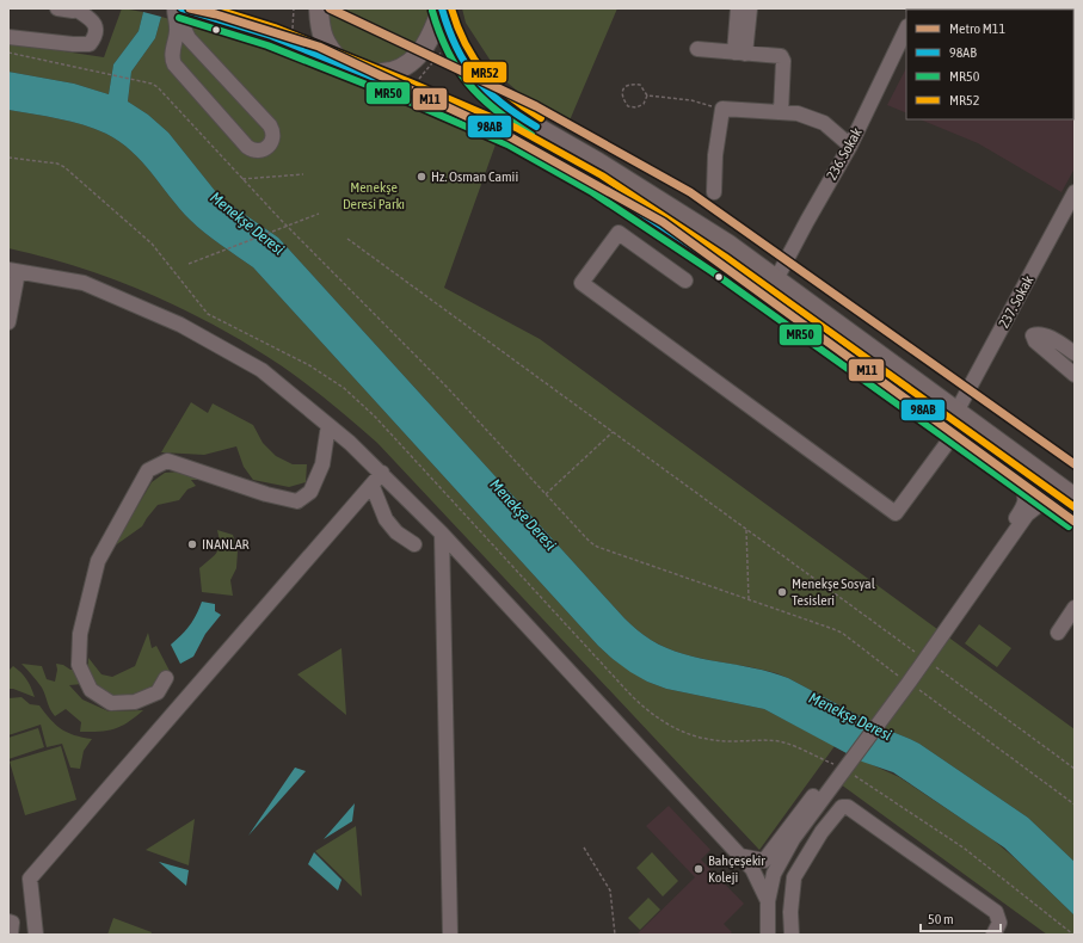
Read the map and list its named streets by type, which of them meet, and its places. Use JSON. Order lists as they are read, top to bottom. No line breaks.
{"streets":{"street":["236. Sokak","237. Sokak"]},"water":["Menekşe Deresi"],"parks":["Menekşe Deresi Parkı"],"places":["Hz. Osman Camii","INANLAR","Menekşe Sosyal Tesisleri","Bahçeşekir Koleji"],"lines":["metro line M11","transit line 98AB","transit line MR52","transit line MR50"],"legend":["Metro M11","98AB","MR50","MR52"],"scale_bar":"50 m"}
